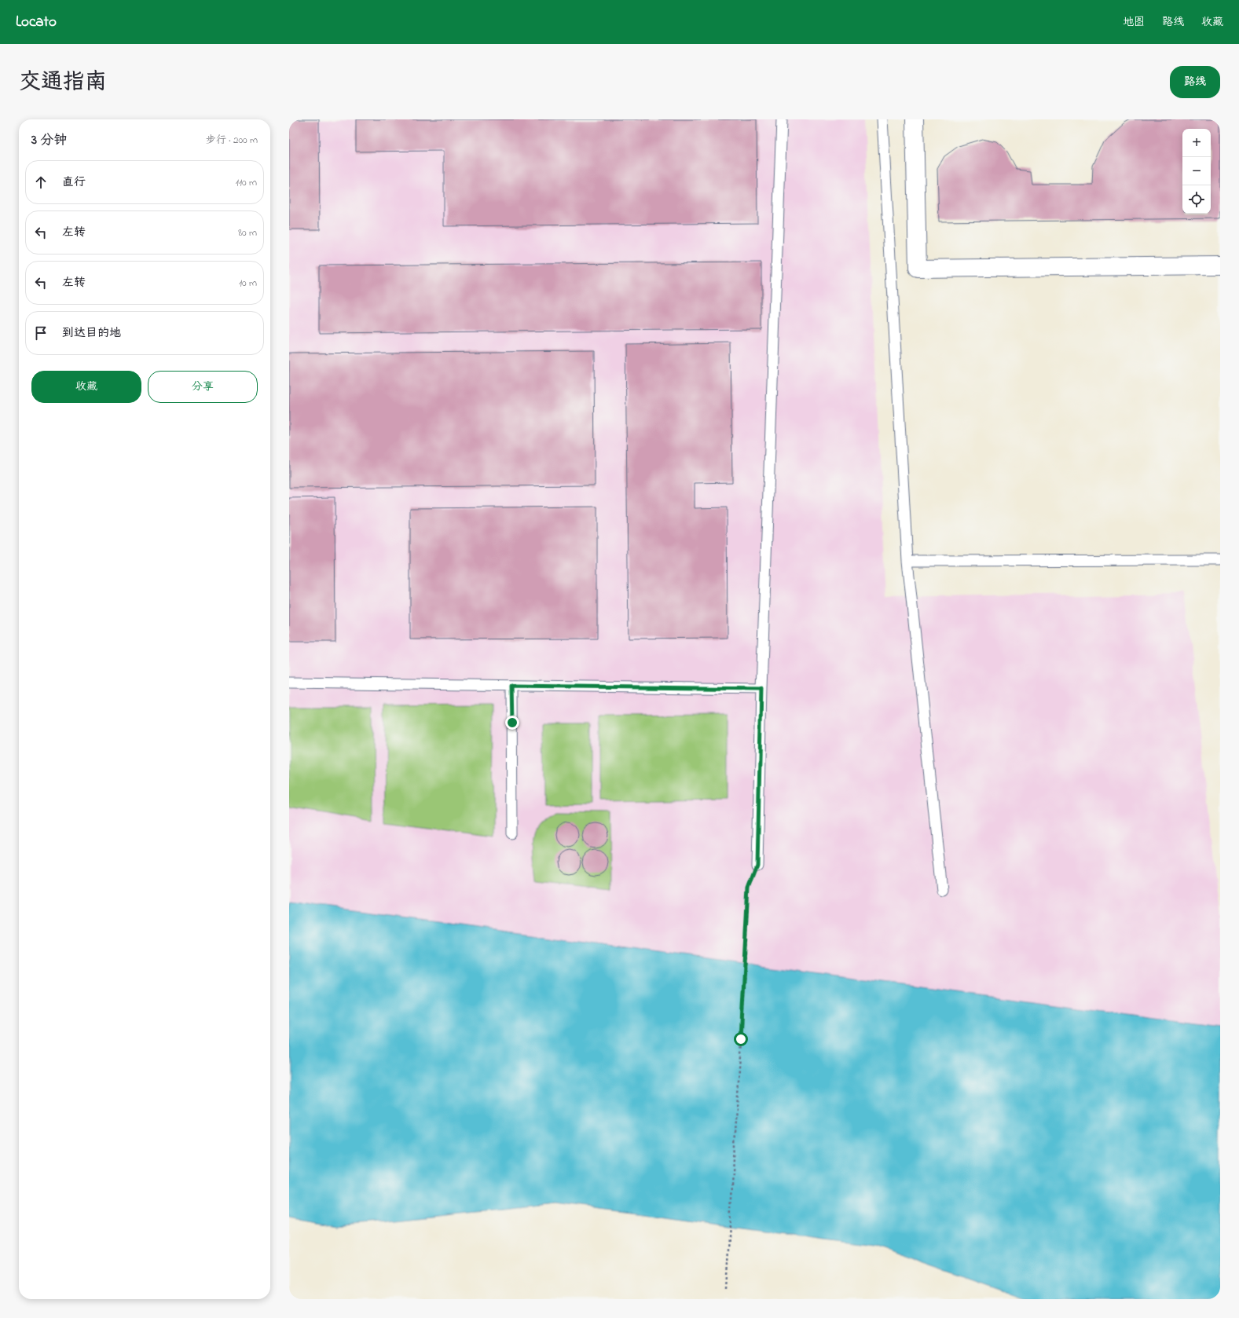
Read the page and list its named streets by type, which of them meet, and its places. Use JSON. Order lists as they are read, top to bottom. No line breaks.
{"page":{"header":"Locato","nav":["地图","路线","收藏"],"title":"交通指南","buttons":["路线",["收藏","分享"]],"heading":["3 分钟","步行 · 200 m"],"map_buttons":["+","−"],"list":[["直行","110 m"],["左转","80 m"],["左转","10 m"],"到达目的地"]}}
